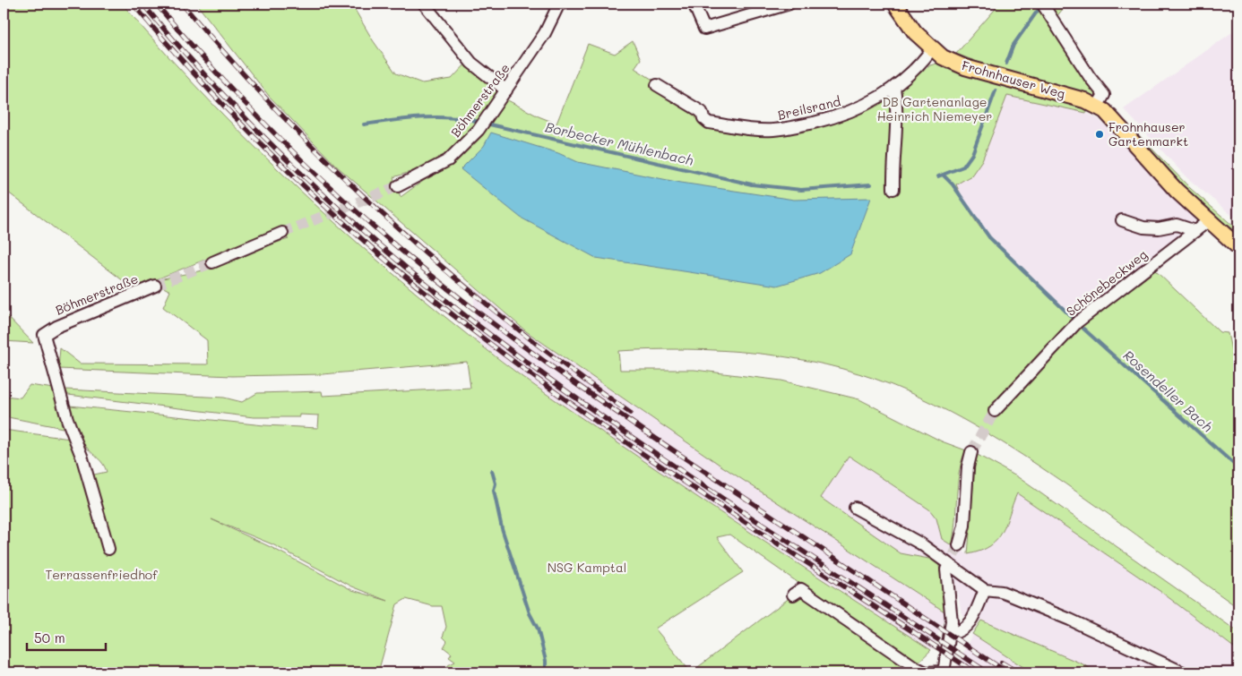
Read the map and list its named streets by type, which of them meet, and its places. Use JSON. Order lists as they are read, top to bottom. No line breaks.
{"streets":{"main road":["Frohnhauser Weg"],"street":["Böhmerstraße","Breilsrand","Schönebeckweg"]},"crossings":[["Frohnhauser Weg","Breilsrand"],["Frohnhauser Weg","Schönebeckweg"]],"water":["Borbecker Mühlenbach","Rosendeller Bach"],"parks":["DB Gartenanlage Heinrich Niemeyer","NSG Kamptal","Terrassenfriedhof"],"places":["Frohnhauser Gartenmarkt"],"scale_bar":"50 m"}
